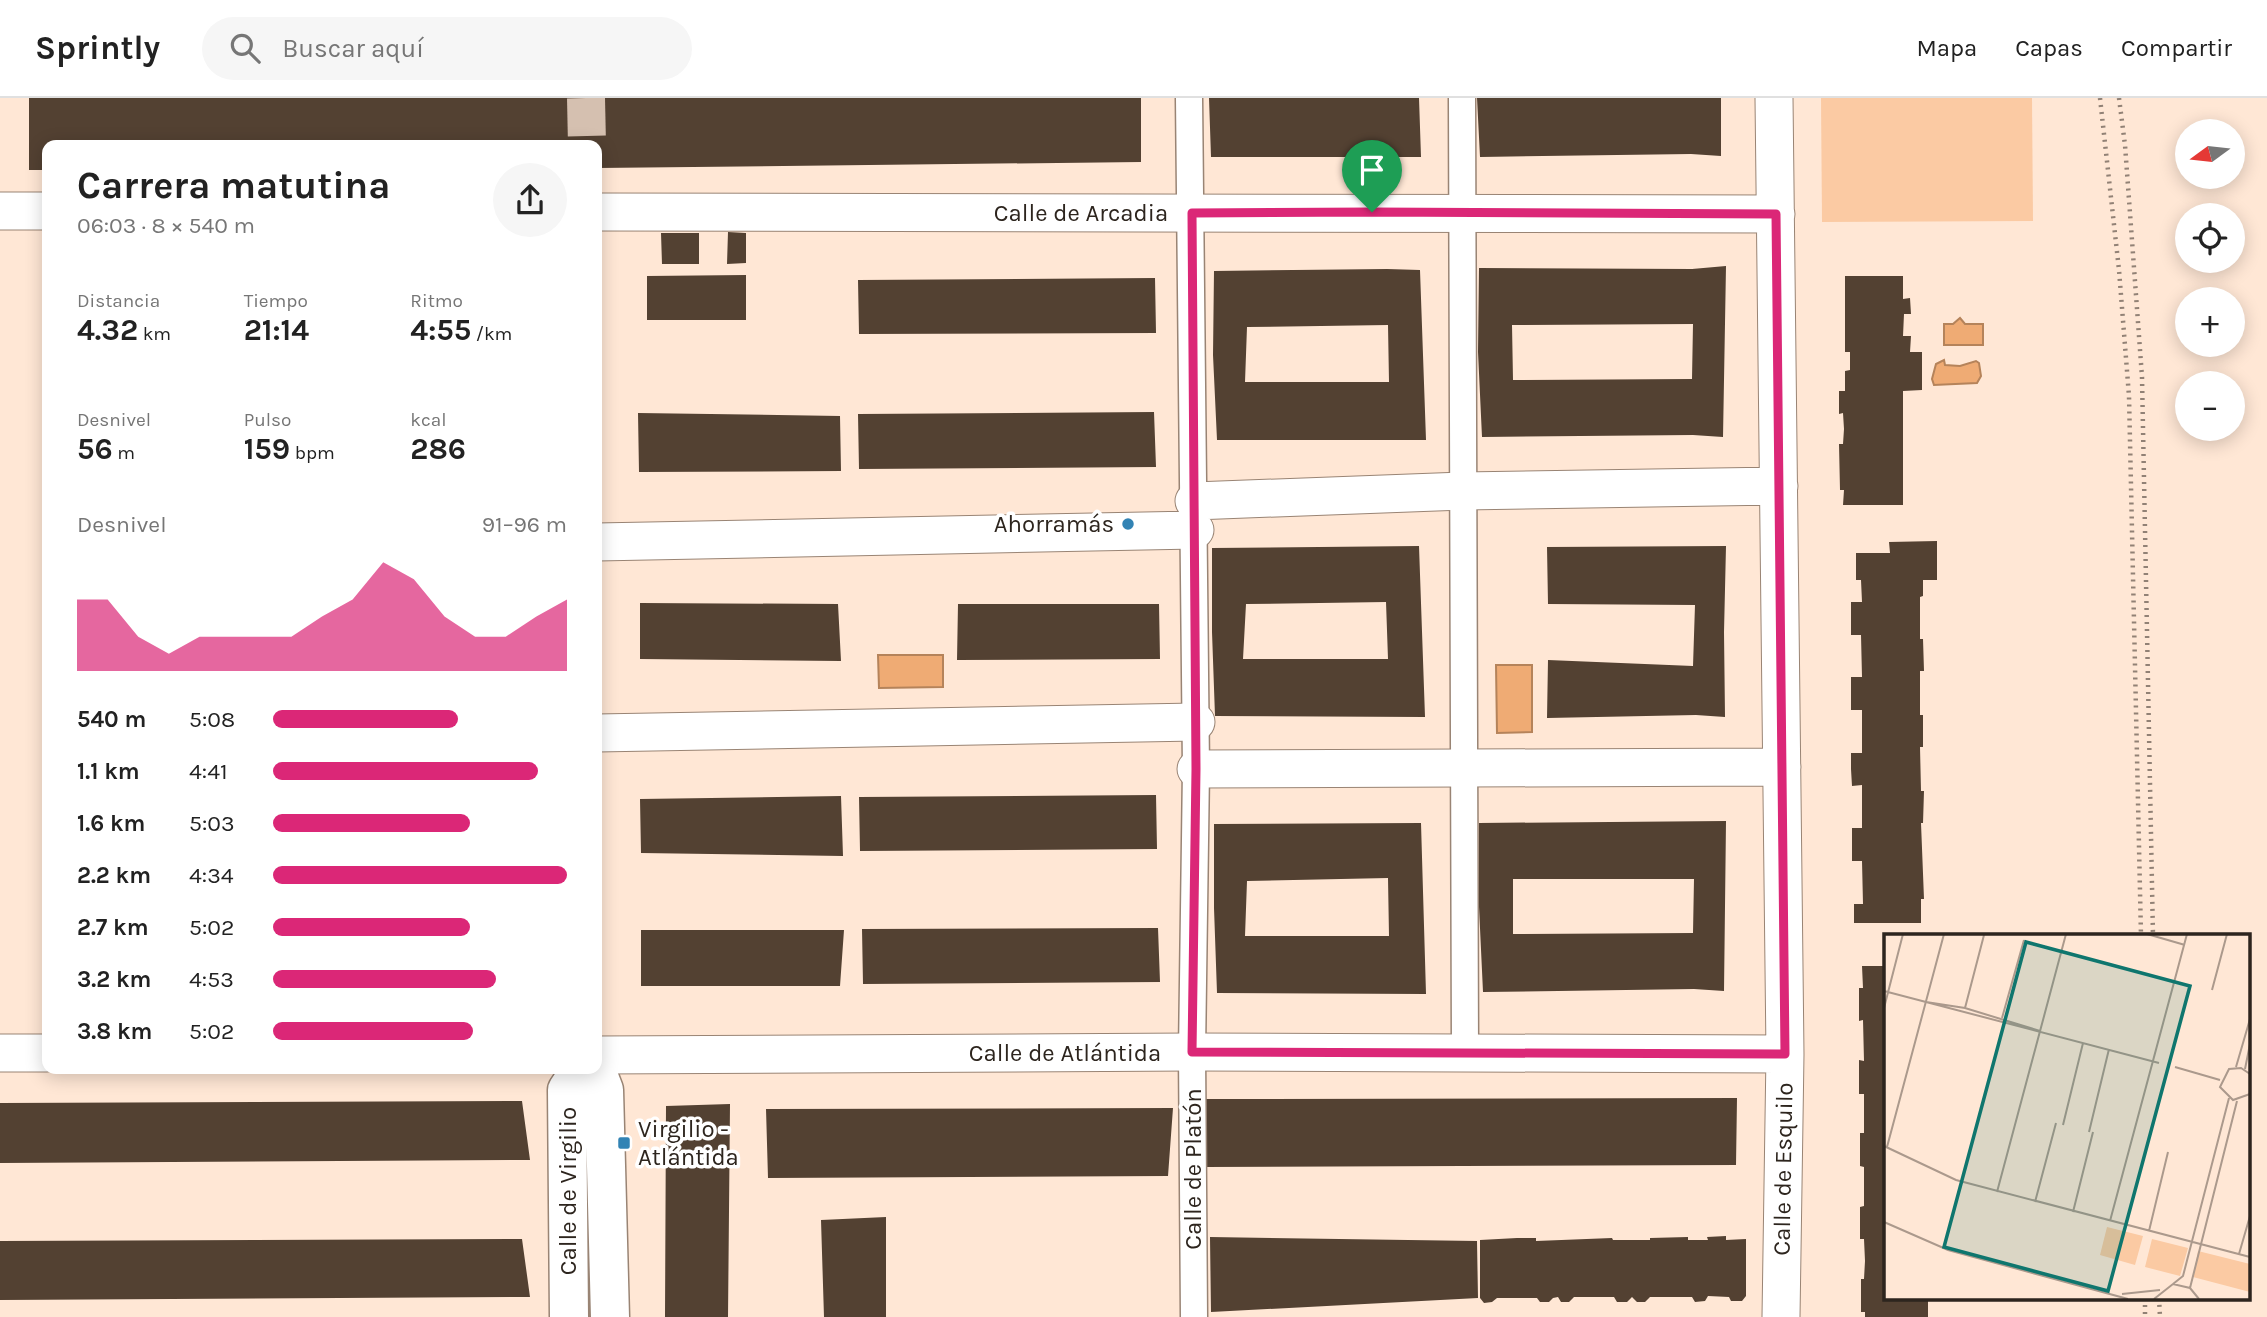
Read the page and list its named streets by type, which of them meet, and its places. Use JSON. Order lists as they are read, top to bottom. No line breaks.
{"streets":{"street":["Calle de Arcadia","Calle de Atlántida","Calle de Platón","Calle de Esquilo","Calle de Virgilio"]},"crossings":[["Calle de Arcadia","Calle de Platón"],["Calle de Arcadia","Calle de Esquilo"],["Calle de Atlántida","Calle de Platón"],["Calle de Atlántida","Calle de Esquilo"]],"places":{"other":["Ahorramás"],"transit":["Virgilio - Atlántida"]},"north":"left","page":{"header":"Sprintly","search":"Buscar aquí","nav":["Mapa","Capas","Compartir"],"map_buttons":["+","−"],"heading":["Carrera matutina","06:03 · 8 × 540 m"],"stats":[["Distancia","4.32 km"],["Tiempo","21:14"],["Ritmo","4:55 /km"],["Desnivel","56 m"],["Pulso","159 bpm"],["kcal","286"]],"chart":["Desnivel","91–96 m"],"list":[{"name":"540 m","note":"5:08"},{"name":"1.1 km","note":"4:41"},{"name":"1.6 km","note":"5:03"},{"name":"2.2 km","note":"4:34"},{"name":"2.7 km","note":"5:02"},{"name":"3.2 km","note":"4:53"},{"name":"3.8 km","note":"5:02"}]}}
